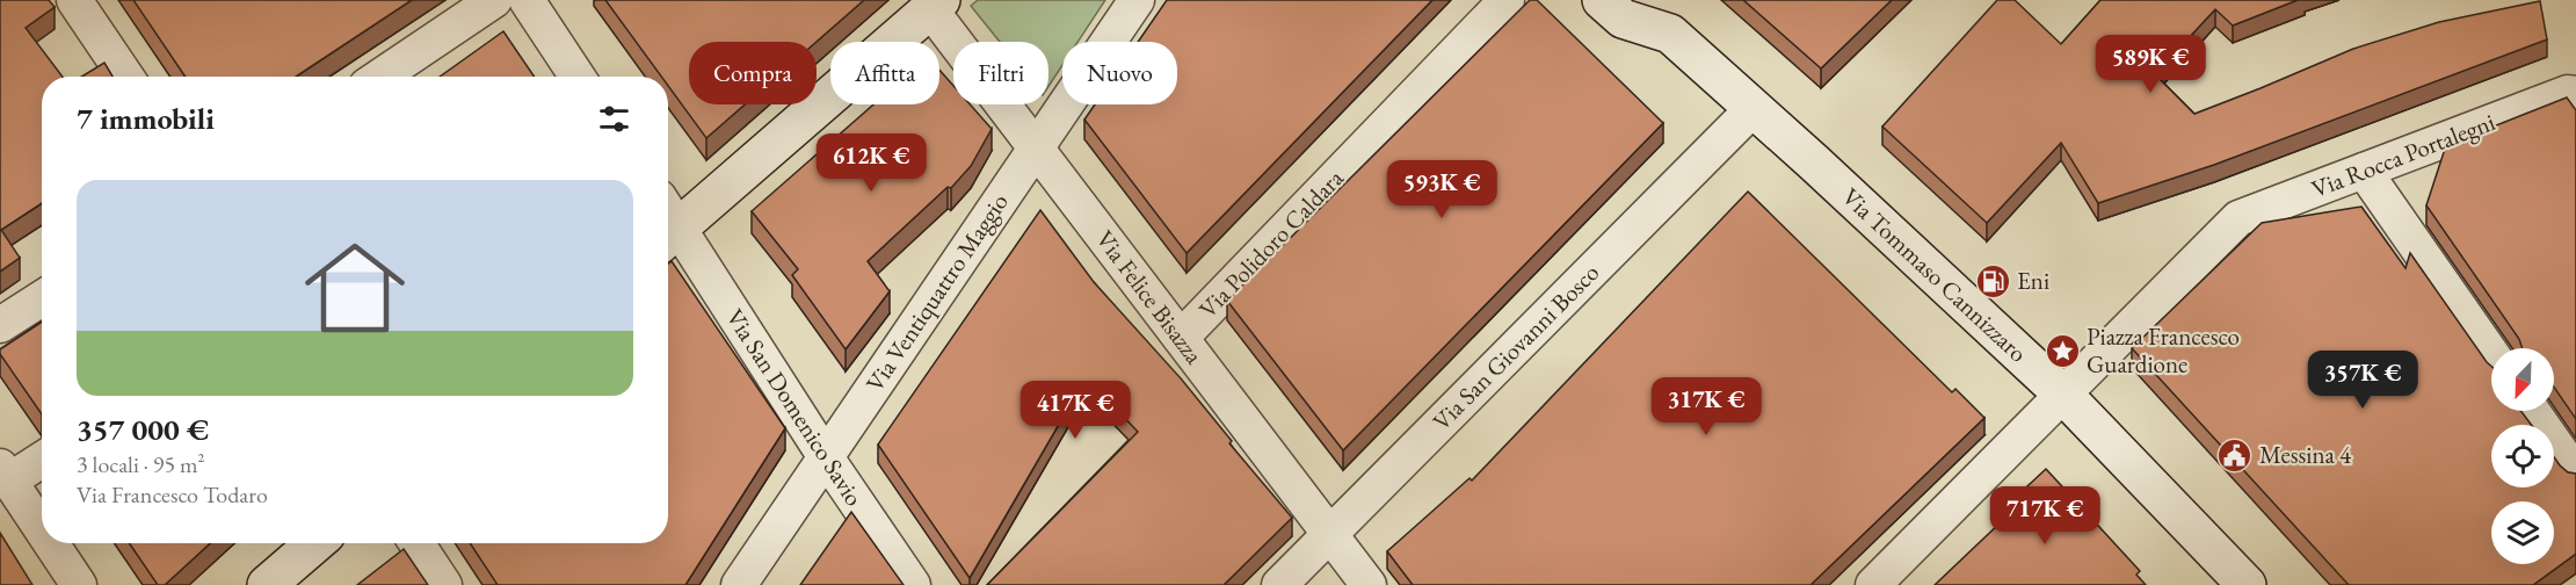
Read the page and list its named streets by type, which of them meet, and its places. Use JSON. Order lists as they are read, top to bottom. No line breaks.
{"streets":{"street":["Via Rocca Portalegni","Via Polidoro Caldara","Via Tommaso Cannizzaro","Via Ventiquattro Maggio","Via Felice Bisazza","Via San Giovanni Bosco","Via San Domenico Savio"]},"crossings":[["Via Rocca Portalegni","Via Tommaso Cannizzaro"],["Via Polidoro Caldara","Via Felice Bisazza"],["Via Tommaso Cannizzaro","Via San Giovanni Bosco"],["Via Ventiquattro Maggio","Via Felice Bisazza"],["Via Ventiquattro Maggio","Via San Domenico Savio"],["Via Felice Bisazza","Via San Giovanni Bosco"]],"places":{"fuel station":["Eni"],"place":["Piazza Francesco Guardione"],"public building":["Messina 4"]},"north":"bottom left","page":{"price":["589K €","612K €","593K €","357K €","317K €","417K €","717K €"],"chip":["Compra","Affitta","Filtri","Nuovo"],"heading":"7 immobili","list":[{"name":"357 000 €","note":"3 locali · 95 m² · Via Francesco Todaro"}]}}
